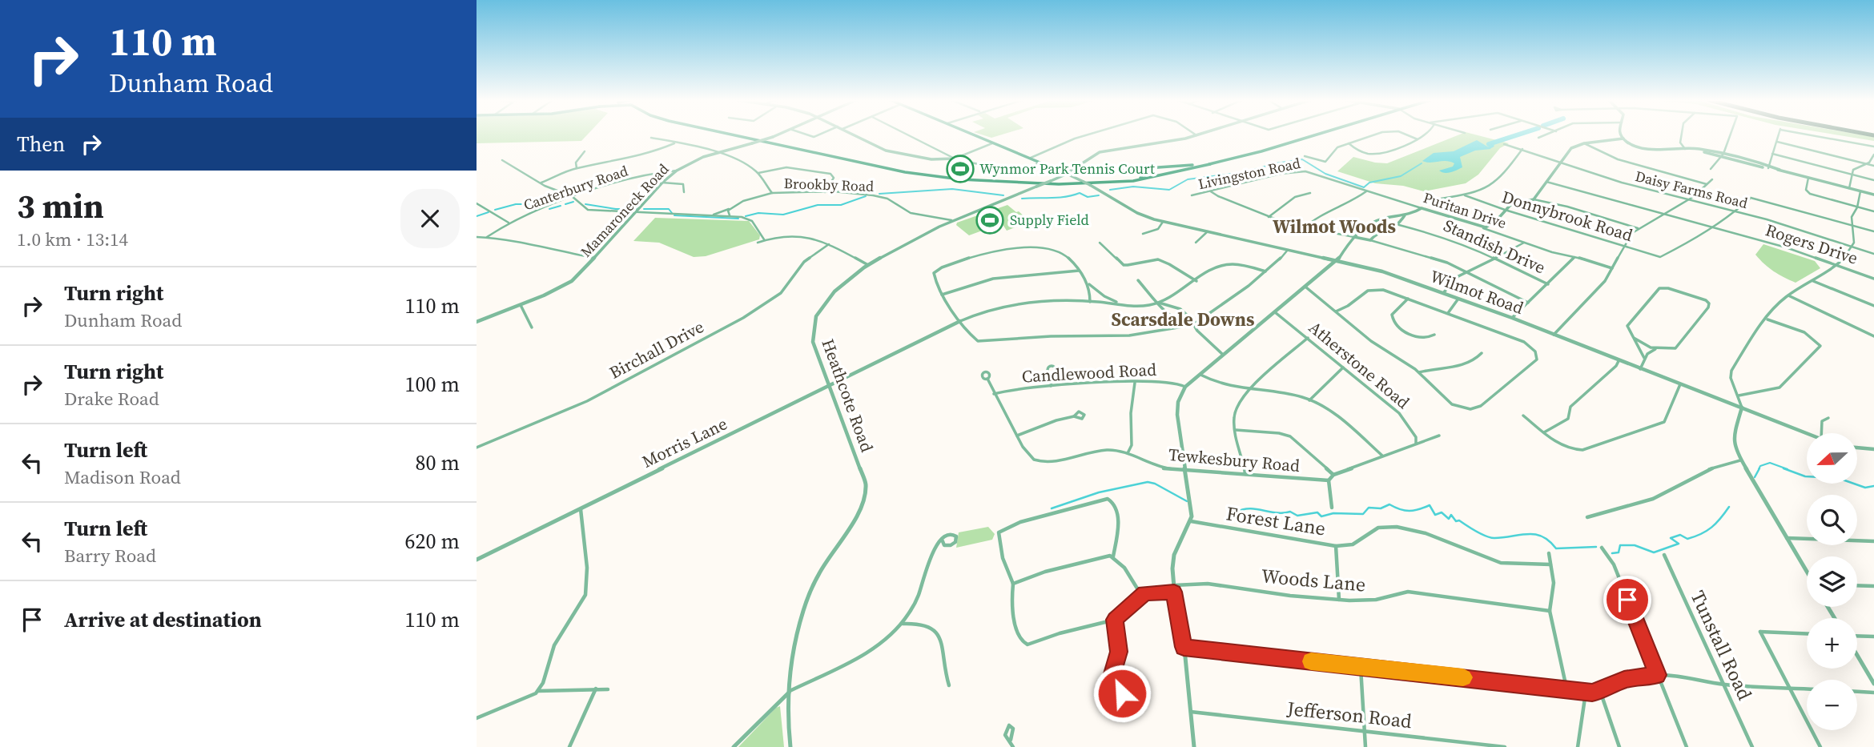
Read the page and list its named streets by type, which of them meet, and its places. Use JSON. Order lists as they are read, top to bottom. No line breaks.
{"streets":{"street":["Livingston Road","Brookby Road","Canterbury Road","Daisy Farms Road","Mamaroneck Road","Puritan Drive","Donnybrook Road","Rogers Drive","Standish Drive","Wilmot Road","Birchall Drive","Atherstone Road","Candlewood Road","Heathcote Road","Morris Lane","Tewkesbury Road","Forest Lane","Woods Lane","Tunstall Road","Jefferson Road"]},"crossings":[["Livingston Road","Puritan Drive"],["Brookby Road","Mamaroneck Road"],["Brookby Road","Heathcote Road"],["Canterbury Road","Mamaroneck Road"],["Donnybrook Road","Rogers Drive"],["Wilmot Road","Heathcote Road"],["Candlewood Road","Tewkesbury Road"],["Heathcote Road","Morris Lane"],["Forest Lane","Woods Lane"]],"districts":["Wilmot Woods","Scarsdale Downs"],"places":{"sports":["Wynmor Park Tennis Court","Supply Field"]},"north":"left","page":{"turn":["110 m","Dunham Road"],"then":"Then","heading":["3 min","1.0 km · 13:14"],"list":[{"name":"Turn right","note":"Dunham Road","value":"110 m"},{"name":"Turn right","note":"Drake Road","value":"100 m"},{"name":"Turn left","note":"Madison Road","value":"80 m"},{"name":"Turn left","note":"Barry Road","value":"620 m"},{"name":"Arrive at destination","value":"110 m"}],"map_buttons":["+","−"]}}
